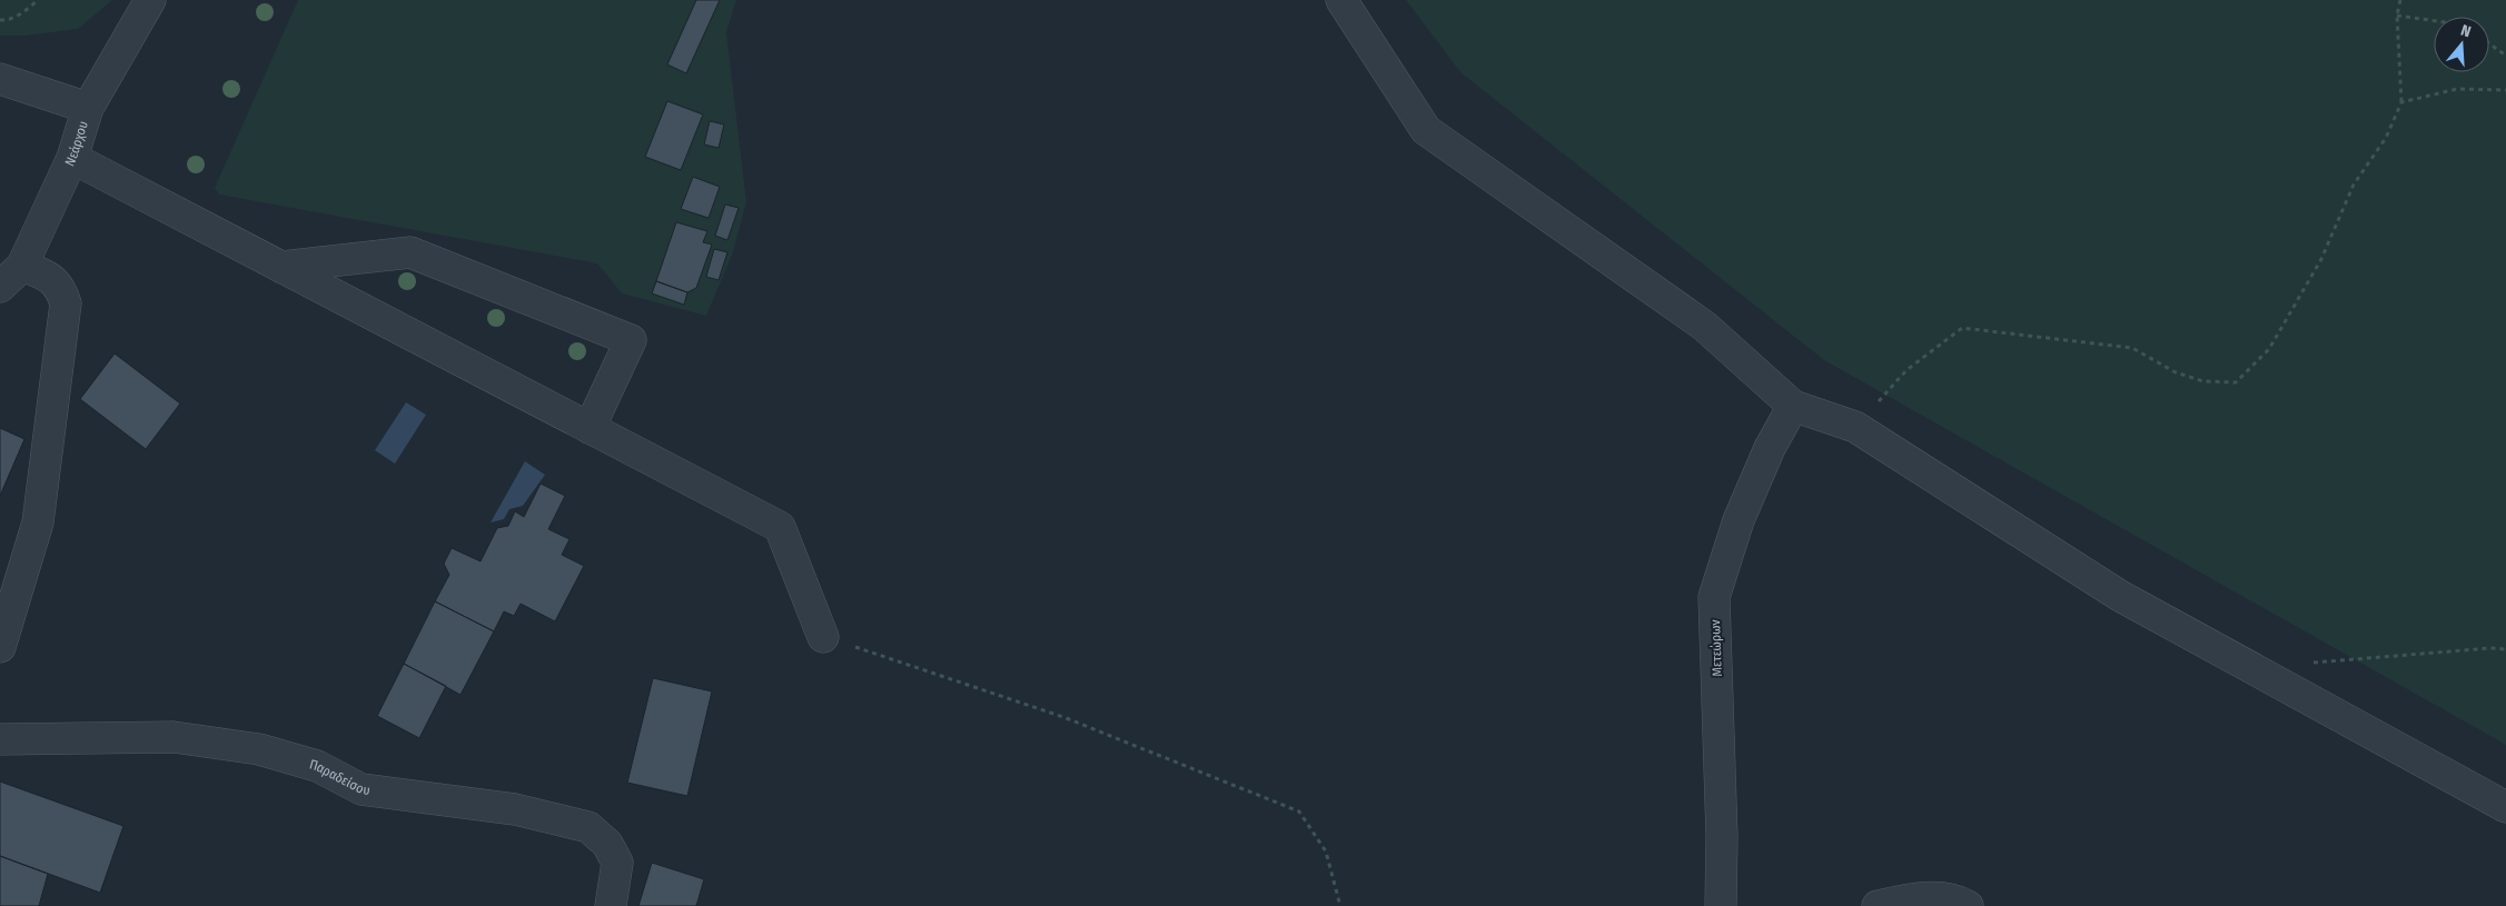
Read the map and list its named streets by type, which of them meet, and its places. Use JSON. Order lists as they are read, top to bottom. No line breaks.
{"streets":{"street":["Νεάρχου","Μετεώρων","Παραδείσου"]},"north":"top"}
